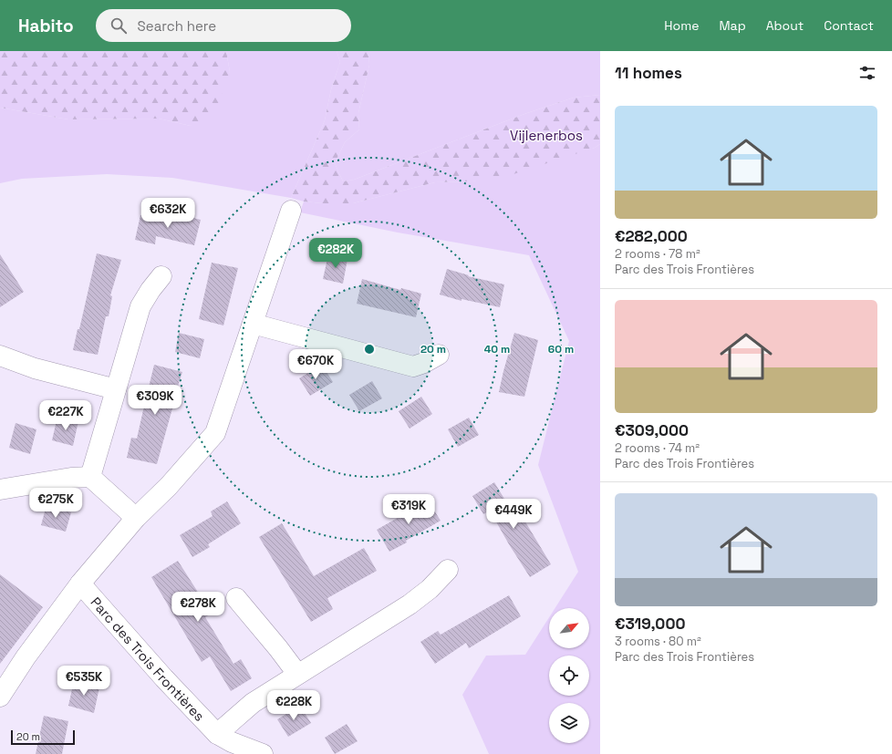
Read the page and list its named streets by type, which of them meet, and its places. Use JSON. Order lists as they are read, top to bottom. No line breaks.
{"streets":{"street":["Parc des Trois Frontières"]},"parks":["Vijlenerbos"],"scale_bar":"20 m","north":"top right","page":{"header":"Habito","search":"Search here","nav":["Home","Map","About","Contact"],"heading":"11 homes","list":[{"name":"€282,000","note":"2 rooms · 78 m² · Parc des Trois Frontières"},{"name":"€309,000","note":"2 rooms · 74 m² · Parc des Trois Frontières"},{"name":"€319,000","note":"3 rooms · 80 m² · Parc des Trois Frontières"}],"price":["€632K","€282K","€670K","€309K","€227K","€275K","€319K","€449K","€278K","€535K","€228K"],"scale":"20 m"},"rings":["20 m","40 m","60 m"]}
